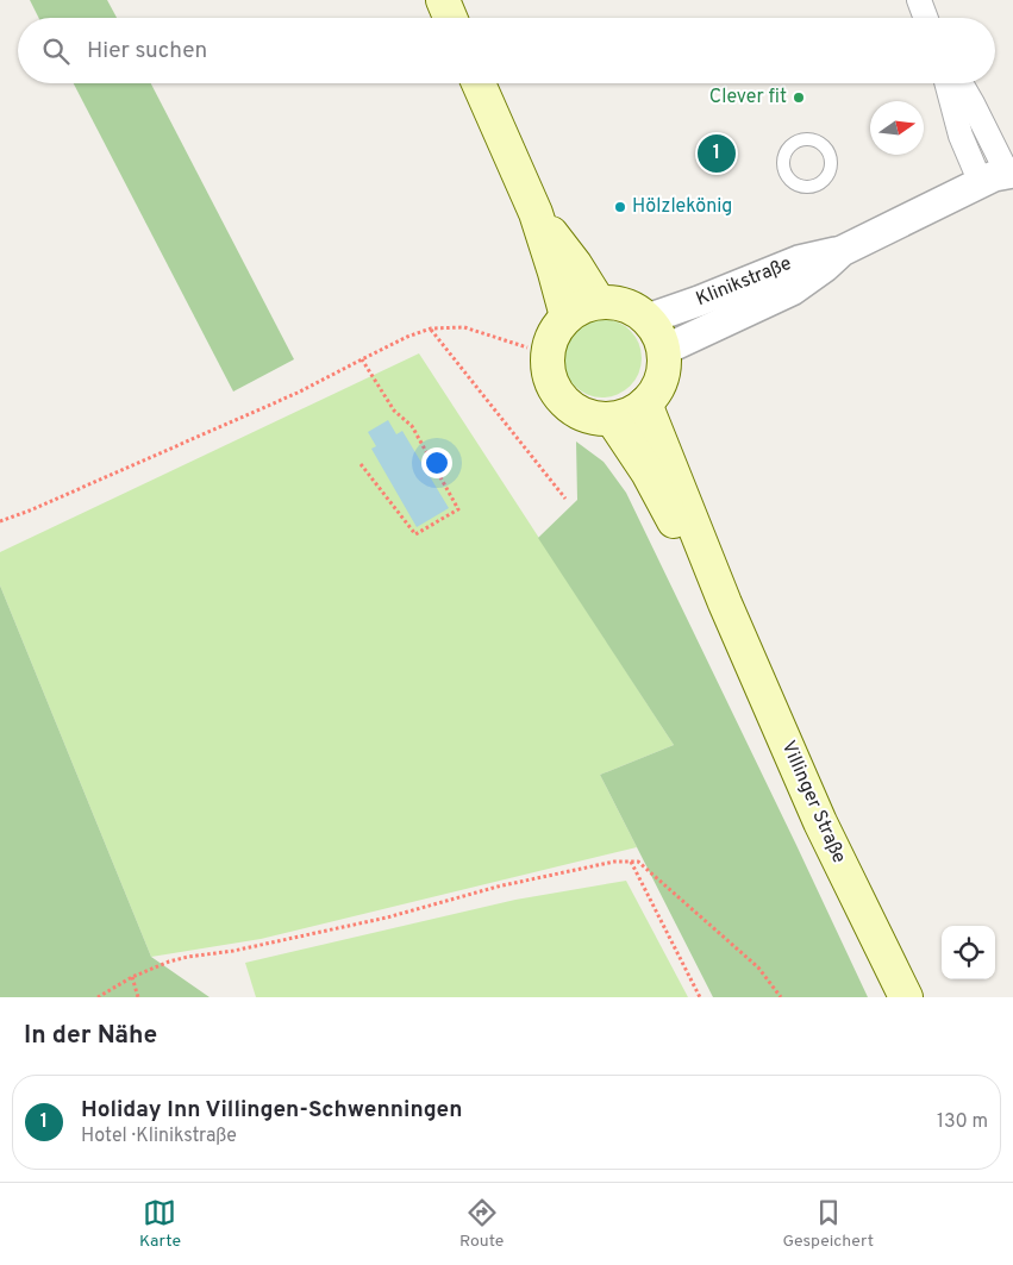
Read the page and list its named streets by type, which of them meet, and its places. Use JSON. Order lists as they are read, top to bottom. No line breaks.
{"streets":{"main road":["Villinger Straße"],"street":["Klinikstraße"]},"crossings":[["Klinikstraße","Villinger Straße"]],"places":["Clever fit","Hölzlekönig"],"north":"right","page":{"search":"Hier suchen","pins":"1","heading":"In der Nähe","list":[{"mark":"1","name":"Holiday Inn Villingen-Schwenningen","note":"Hotel · Klinikstraße","value":"130 m"}],"nav":["Karte","Route","Gespeichert"]}}
